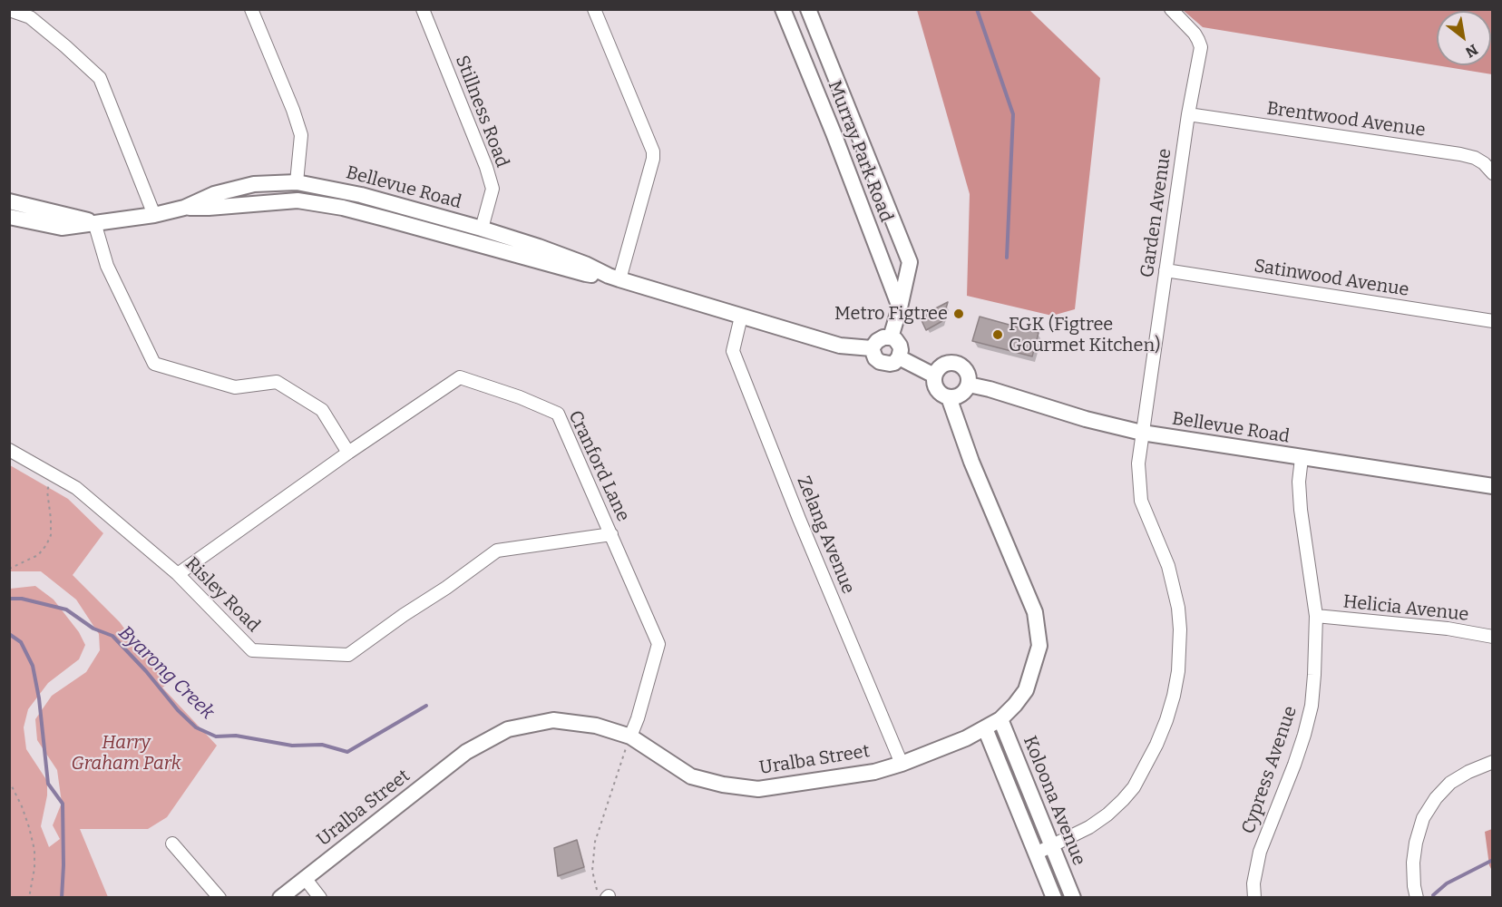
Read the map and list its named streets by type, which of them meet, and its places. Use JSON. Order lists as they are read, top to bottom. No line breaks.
{"streets":{"street":["Stillness Road","Brentwood Avenue","Murray Park Road","Bellevue Road","Garden Avenue","Satinwood Avenue","Cranford Lane","Zelang Avenue","Risley Road","Helicia Avenue","Uralba Street","Cypress Avenue","Koloona Avenue"]},"crossings":[["Stillness Road","Bellevue Road"],["Brentwood Avenue","Garden Avenue"],["Murray Park Road","Bellevue Road"],["Bellevue Road","Garden Avenue"],["Bellevue Road","Zelang Avenue"],["Bellevue Road","Uralba Street"],["Bellevue Road","Cypress Avenue"],["Garden Avenue","Satinwood Avenue"],["Garden Avenue","Koloona Avenue"],["Cranford Lane","Risley Road"],["Cranford Lane","Uralba Street"],["Zelang Avenue","Uralba Street"],["Helicia Avenue","Cypress Avenue"],["Uralba Street","Koloona Avenue"]],"water":["Byarong Creek"],"parks":["Harry Graham Park"],"places":["Metro Figtree","FGK (Figtree Gourmet Kitchen)"],"north":"bottom right"}
